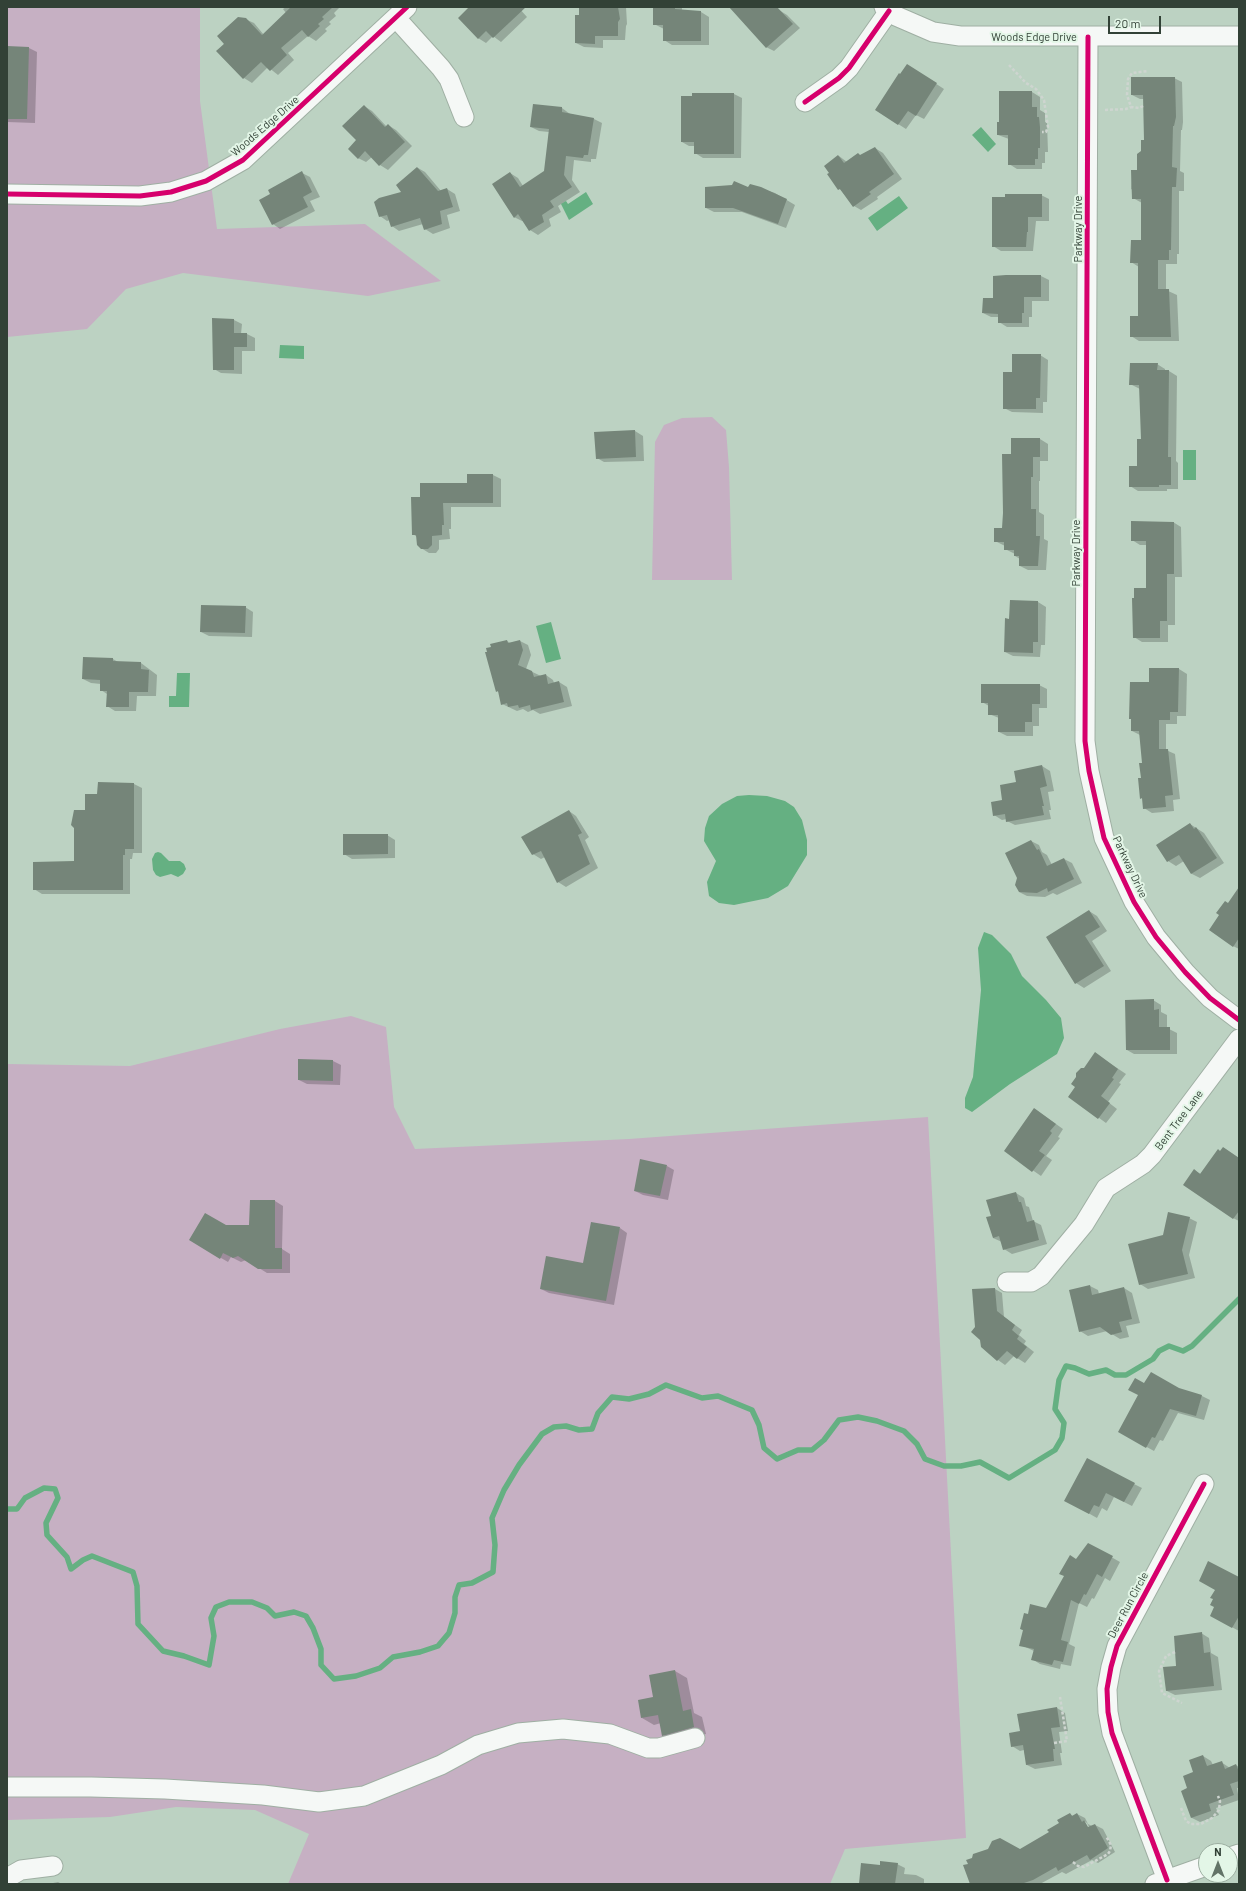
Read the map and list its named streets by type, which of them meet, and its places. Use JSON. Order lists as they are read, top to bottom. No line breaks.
{"streets":{"street":["Woods Edge Drive","Parkway Drive","Bent Tree Lane","Deer Run Circle"]},"crossings":[["Woods Edge Drive","Parkway Drive"]],"scale_bar":"20 m","north":"top"}
